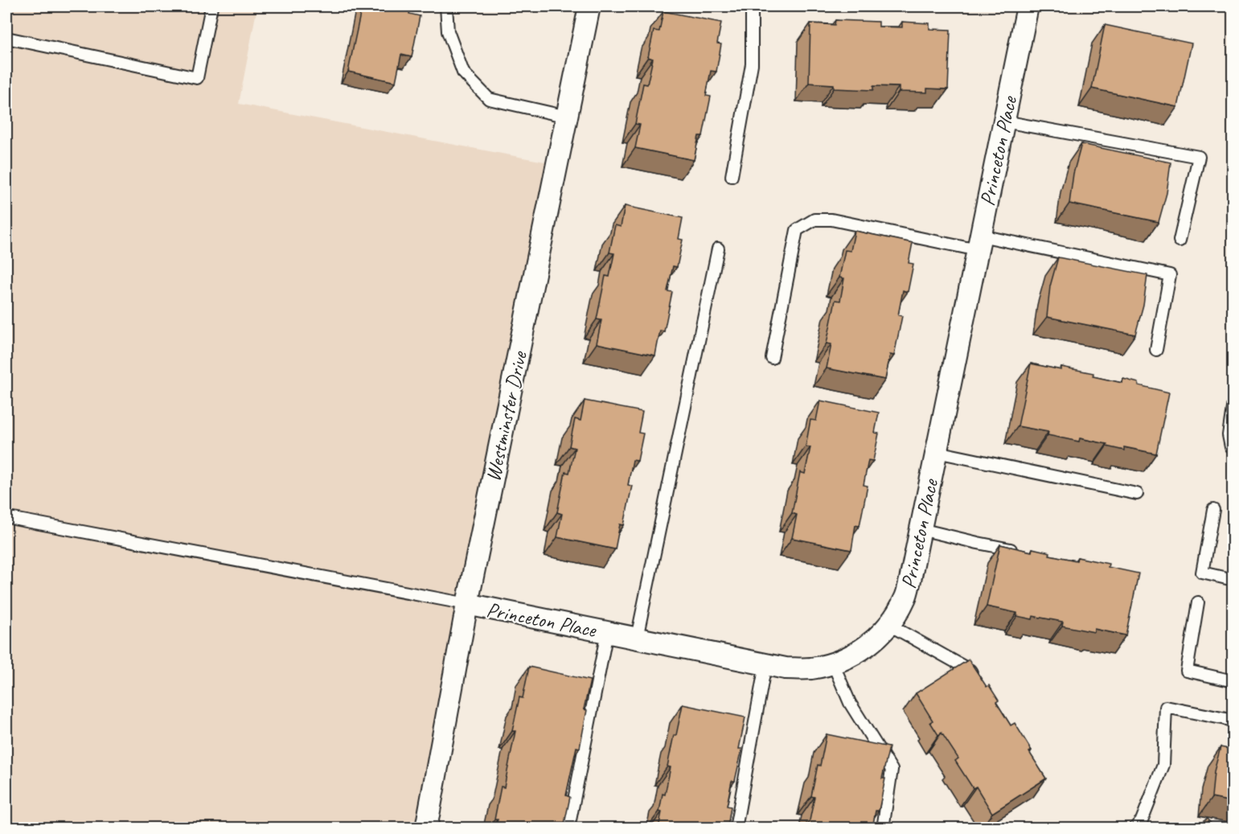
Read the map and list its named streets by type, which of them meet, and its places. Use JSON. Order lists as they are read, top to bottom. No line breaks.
{"streets":{"street":["Princeton Place","Westminster Drive"]},"crossings":[["Princeton Place","Westminster Drive"]]}
